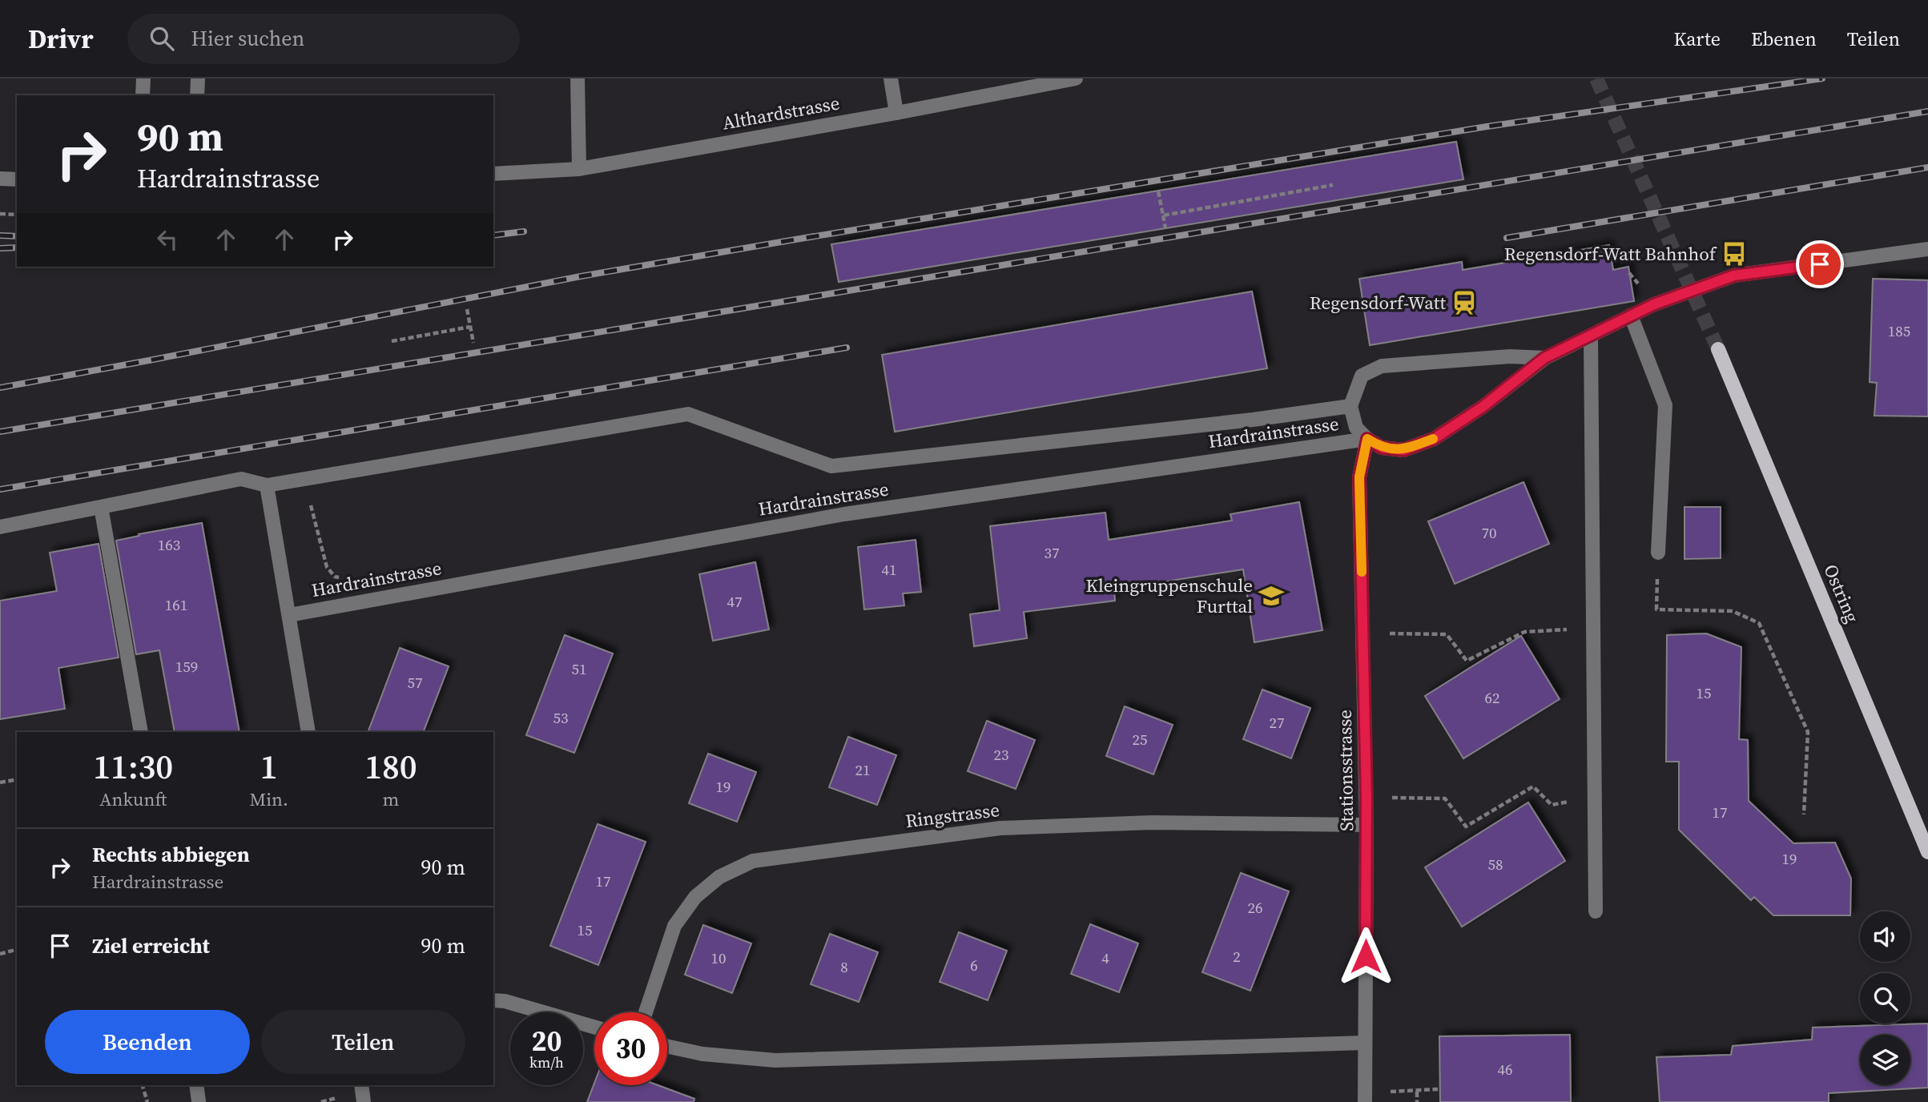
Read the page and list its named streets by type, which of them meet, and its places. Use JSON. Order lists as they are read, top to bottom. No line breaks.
{"streets":{"main road":["Ostring"],"street":["Althardstrasse","Hardrainstrasse","Stationsstrasse","Ringstrasse"]},"crossings":[["Hardrainstrasse","Stationsstrasse"],["Stationsstrasse","Ringstrasse"]],"places":{"bus stop":["Regensdorf-Watt Bahnhof"],"station":["Regensdorf-Watt"],"school or university":["Kleingruppenschule Furttal"]},"house_numbers":["185","70","163","37","41","47","161","159","51","57","15","62","53","27","25","23","21","19","17","19","58","17","26","15","2","10","4","6","8","46"],"page":{"header":"Drivr","search":"Hier suchen","nav":["Karte","Ebenen","Teilen"],"turn":["90 m","Hardrainstrasse"],"eta":["11:30","Ankunft","1","Min.","180","m"],"list":[{"name":"Rechts abbiegen","note":"Hardrainstrasse","value":"90 m"},{"name":"Ziel erreicht","value":"90 m"}],"buttons":["Beenden","Teilen"],"speed":"20 km/h","limit":"30"}}
